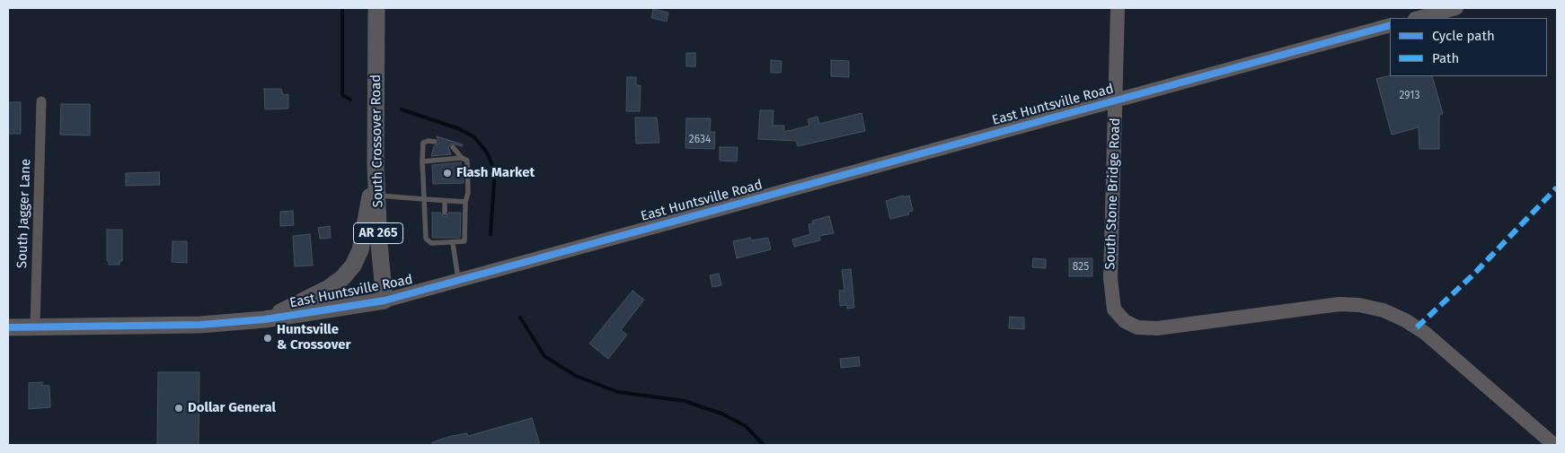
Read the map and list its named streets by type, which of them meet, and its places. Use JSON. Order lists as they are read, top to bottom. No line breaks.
{"streets":{"main road":["East Huntsville Road","South Crossover Road","South Stone Bridge Road","AR 265"],"street":["South Jagger Lane"]},"crossings":[["East Huntsville Road","South Crossover Road"],["East Huntsville Road","South Stone Bridge Road"],["East Huntsville Road","South Jagger Lane"]],"places":["Flash Market","Huntsville & Crossover","Dollar General"],"house_numbers":["2913","2634","825"],"legend":["Cycle path","Path"]}
